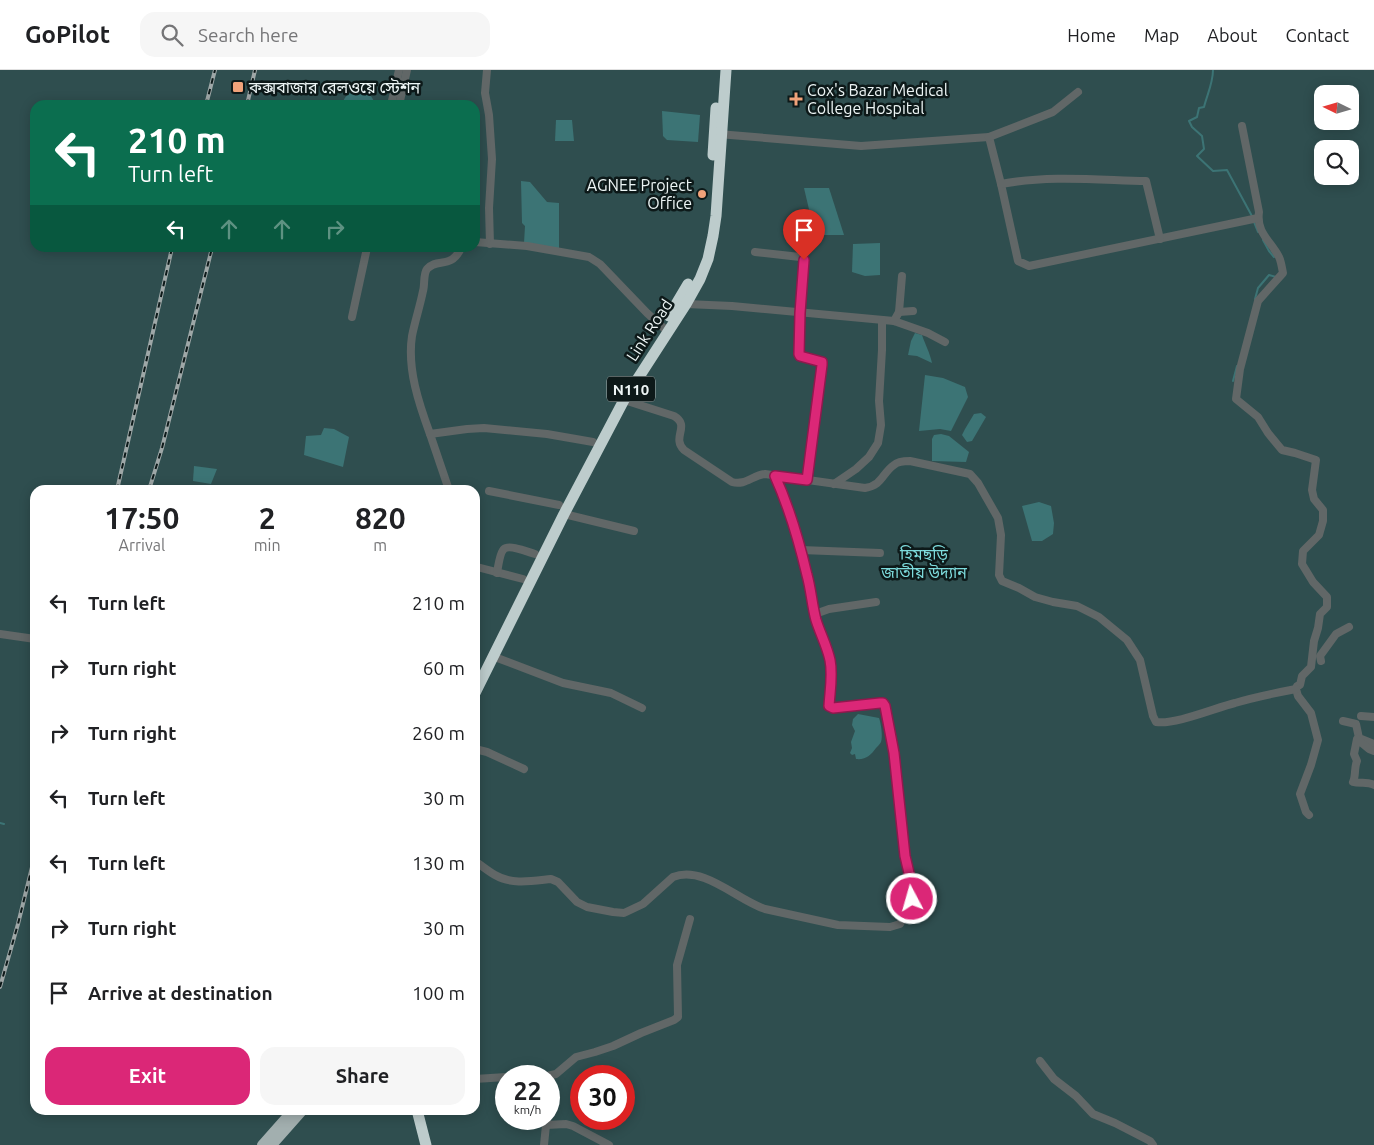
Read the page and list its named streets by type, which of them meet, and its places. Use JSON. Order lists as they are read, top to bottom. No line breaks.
{"streets":{"highway":["Link Road","N110"]},"parks":["হিমছড়ি জাতীয় উদ্যান"],"places":{"transit":["কক্সবাজার রেলওয়ে স্টেশন"],"health":["Cox's Bazar Medical College Hospital"],"other":["AGNEE Project Office"]},"north":"left","page":{"header":"GoPilot","search":"Search here","nav":["Home","Map","About","Contact"],"turn":["210 m","Turn left"],"eta":["17:50","Arrival","2","min","820","m"],"list":[{"name":"Turn left","value":"210 m"},{"name":"Turn right","value":"60 m"},{"name":"Turn right","value":"260 m"},{"name":"Turn left","value":"30 m"},{"name":"Turn left","value":"130 m"},{"name":"Turn right","value":"30 m"},{"name":"Arrive at destination","value":"100 m"}],"buttons":["Exit","Share"],"speed":"22 km/h","limit":"30"}}
